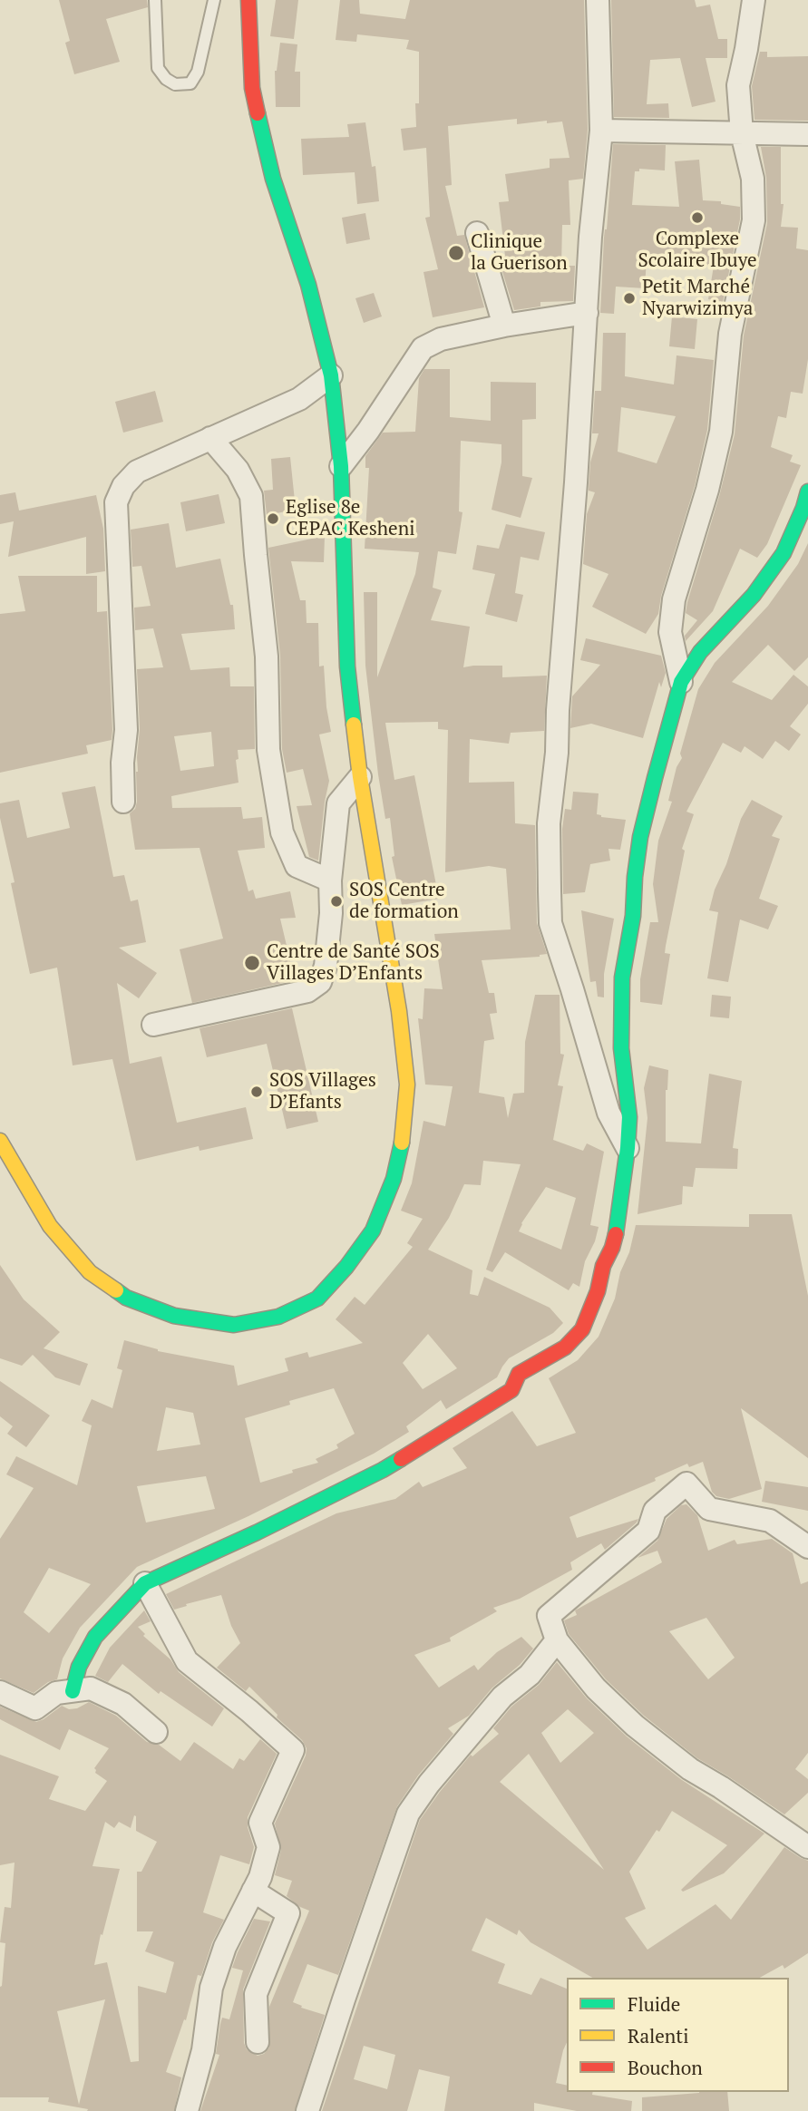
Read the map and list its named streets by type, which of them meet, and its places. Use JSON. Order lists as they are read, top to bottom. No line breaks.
{"places":["Complexe Scolaire Ibuye","Clinique la Guerison","Petit Marché Nyarwizimya","Eglise 8e CEPAC Kesheni","SOS Centre de formation","Centre de Santé SOS Villages D’Enfants","SOS Villages D’Efants"],"legend":["Fluide","Ralenti","Bouchon"]}
